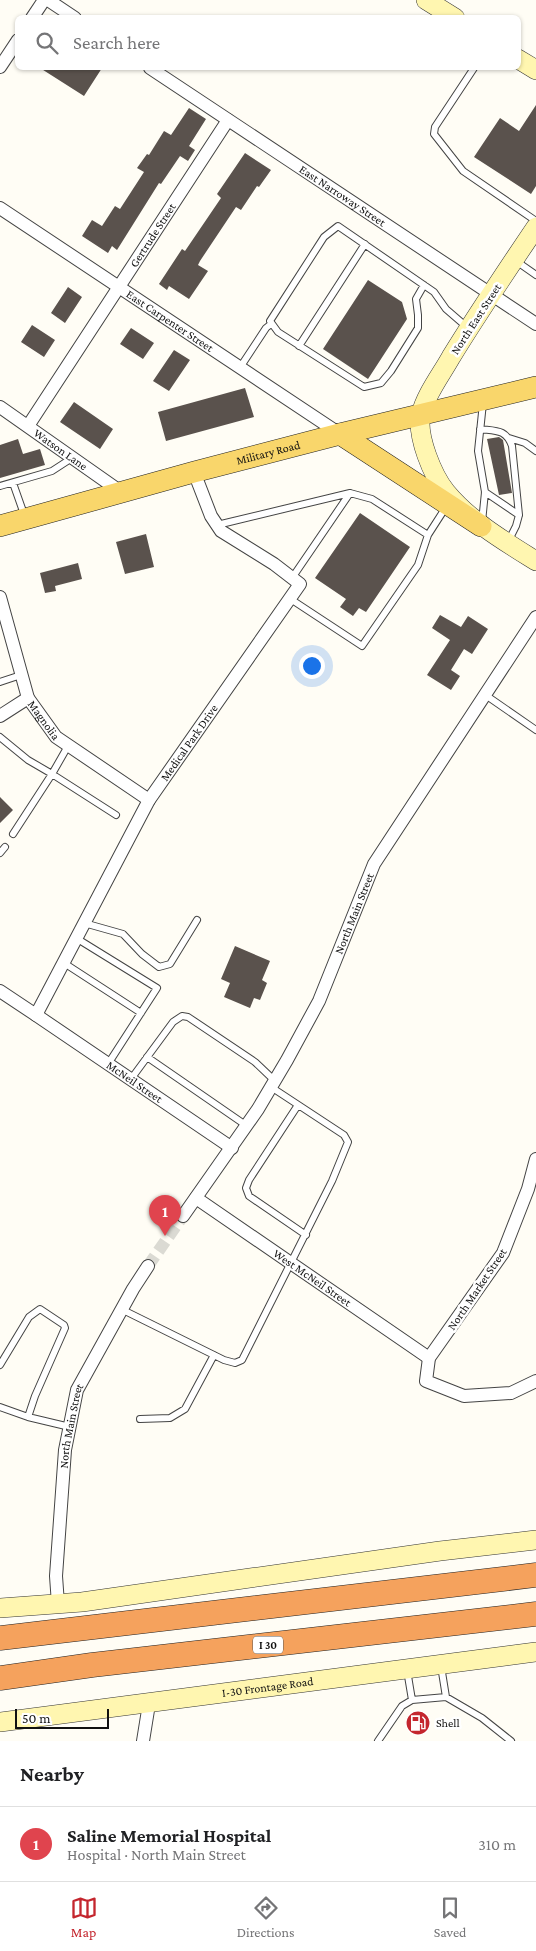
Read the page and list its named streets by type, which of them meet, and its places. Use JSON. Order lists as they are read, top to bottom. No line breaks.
{"streets":{"highway":["I 30"],"main road":["North East Street","Military Road","I-30 Frontage Road"],"street":["East Narroway Street","Gertrude Street","East Carpenter Street","Watson Lane","Magnolia","Medical Park Drive","North Main Street","McNeil Street","West McNeil Street","North Market Street"]},"crossings":[["East Narroway Street","Gertrude Street"],["East Narroway Street","North East Street"],["Gertrude Street","East Carpenter Street"],["Gertrude Street","Watson Lane"],["North East Street","Military Road"],["East Carpenter Street","Military Road"],["Watson Lane","Military Road"],["Magnolia","Medical Park Drive"],["Medical Park Drive","McNeil Street"],["North Main Street","McNeil Street"],["North Main Street","West McNeil Street"],["West McNeil Street","North Market Street"]],"places":{"fuel station":["Shell"]},"scale_bar":"50 m","page":{"search":"Search here","pins":"1","scale":"50 m","heading":"Nearby","list":[{"mark":"1","name":"Saline Memorial Hospital","note":"Hospital · North Main Street","value":"310 m"}],"nav":["Map","Directions","Saved"]}}
